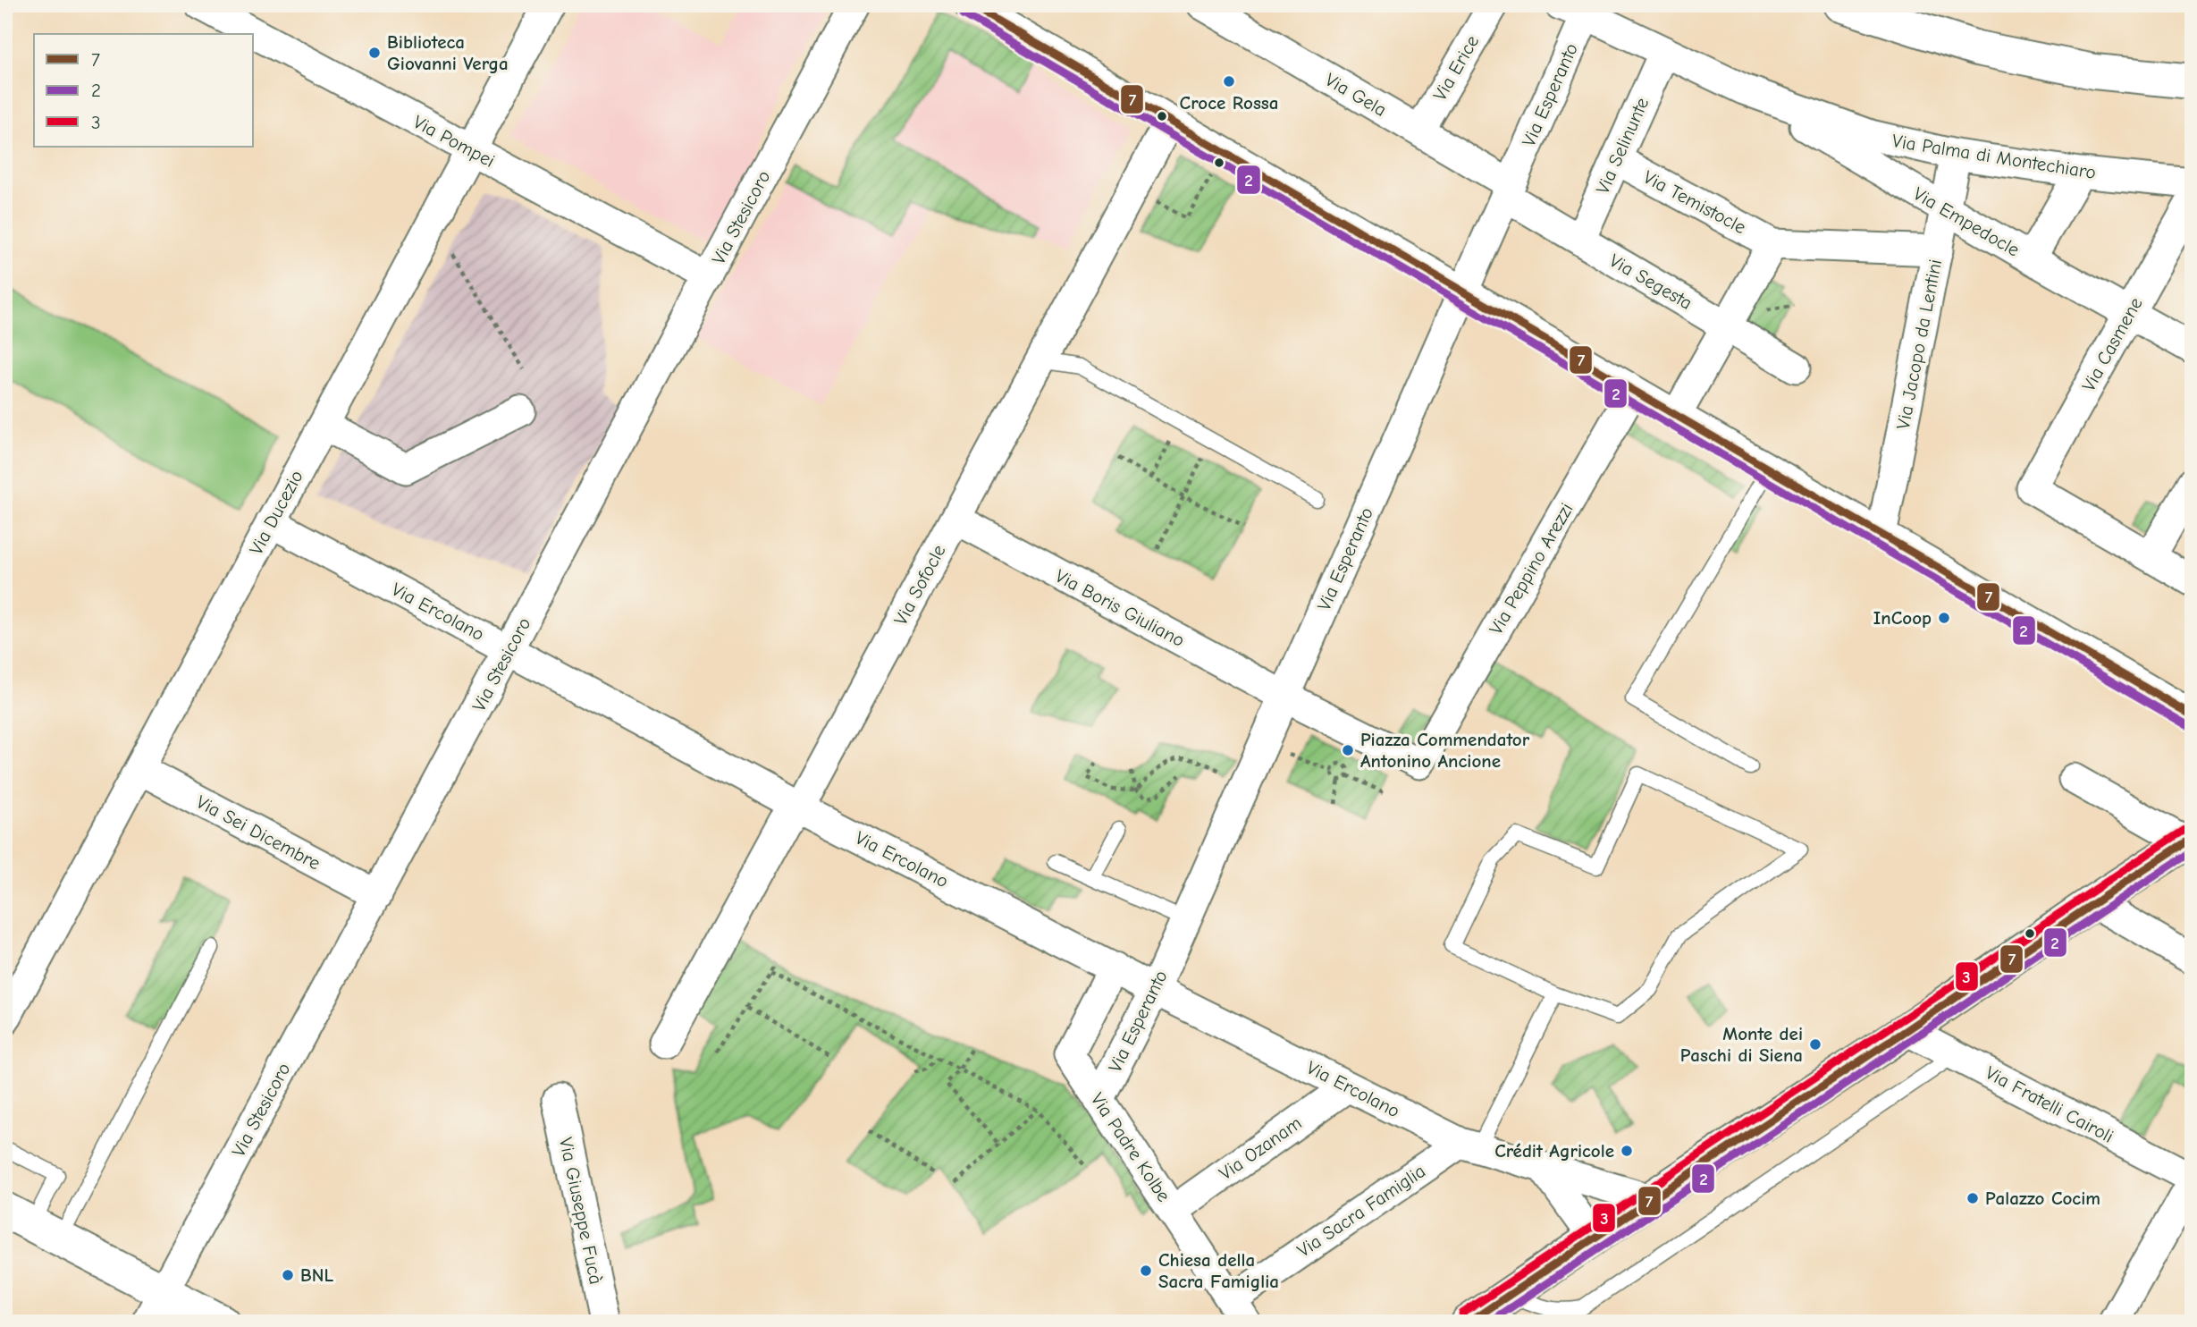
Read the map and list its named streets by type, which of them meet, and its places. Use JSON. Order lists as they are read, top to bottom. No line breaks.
{"streets":{"street":["Via Erice","Via Gela","Via Esperanto","Via Pompei","Via Selinunte","Via Palma di Montechiaro","Via Temistocle","Via Stesicoro","Via Empedocle","Via Segesta","Via Jacopo da Lentini","Via Casmene","Via Ducezio","Via Peppino Arezzi","Via Sofocle","Via Boris Giuliano","Via Ercolano","Via Sei Dicembre","Via Fratelli Cairoli","Via Padre Kolbe","Via Ozanam","Via Giuseppe Fucà","Via Sacra Famiglia"]},"crossings":[["Via Erice","Via Gela"],["Via Gela","Via Esperanto"],["Via Gela","Via Segesta"],["Via Esperanto","Via Palma di Montechiaro"],["Via Esperanto","Via Segesta"],["Via Esperanto","Via Boris Giuliano"],["Via Esperanto","Via Ercolano"],["Via Esperanto","Via Padre Kolbe"],["Via Pompei","Via Stesicoro"],["Via Pompei","Via Ducezio"],["Via Selinunte","Via Palma di Montechiaro"],["Via Selinunte","Via Temistocle"],["Via Selinunte","Via Segesta"],["Via Palma di Montechiaro","Via Empedocle"],["Via Palma di Montechiaro","Via Jacopo da Lentini"],["Via Stesicoro","Via Ercolano"],["Via Stesicoro","Via Sei Dicembre"],["Via Empedocle","Via Jacopo da Lentini"],["Via Empedocle","Via Casmene"],["Via Ducezio","Via Ercolano"],["Via Ducezio","Via Sei Dicembre"],["Via Peppino Arezzi","Via Boris Giuliano"],["Via Sofocle","Via Boris Giuliano"],["Via Sofocle","Via Ercolano"],["Via Ercolano","Via Padre Kolbe"],["Via Ercolano","Via Ozanam"],["Via Ercolano","Via Sacra Famiglia"],["Via Padre Kolbe","Via Ozanam"],["Via Padre Kolbe","Via Sacra Famiglia"]],"places":["Biblioteca Giovanni Verga","Croce Rossa","InCoop","Piazza Commendator Antonino Ancione","Monte dei Paschi di Siena","Crédit Agricole","Palazzo Cocim","Chiesa della Sacra Famiglia","BNL"],"lines":["transit line 7","transit line 2","transit line 3"],"legend":["7","2","3"]}
